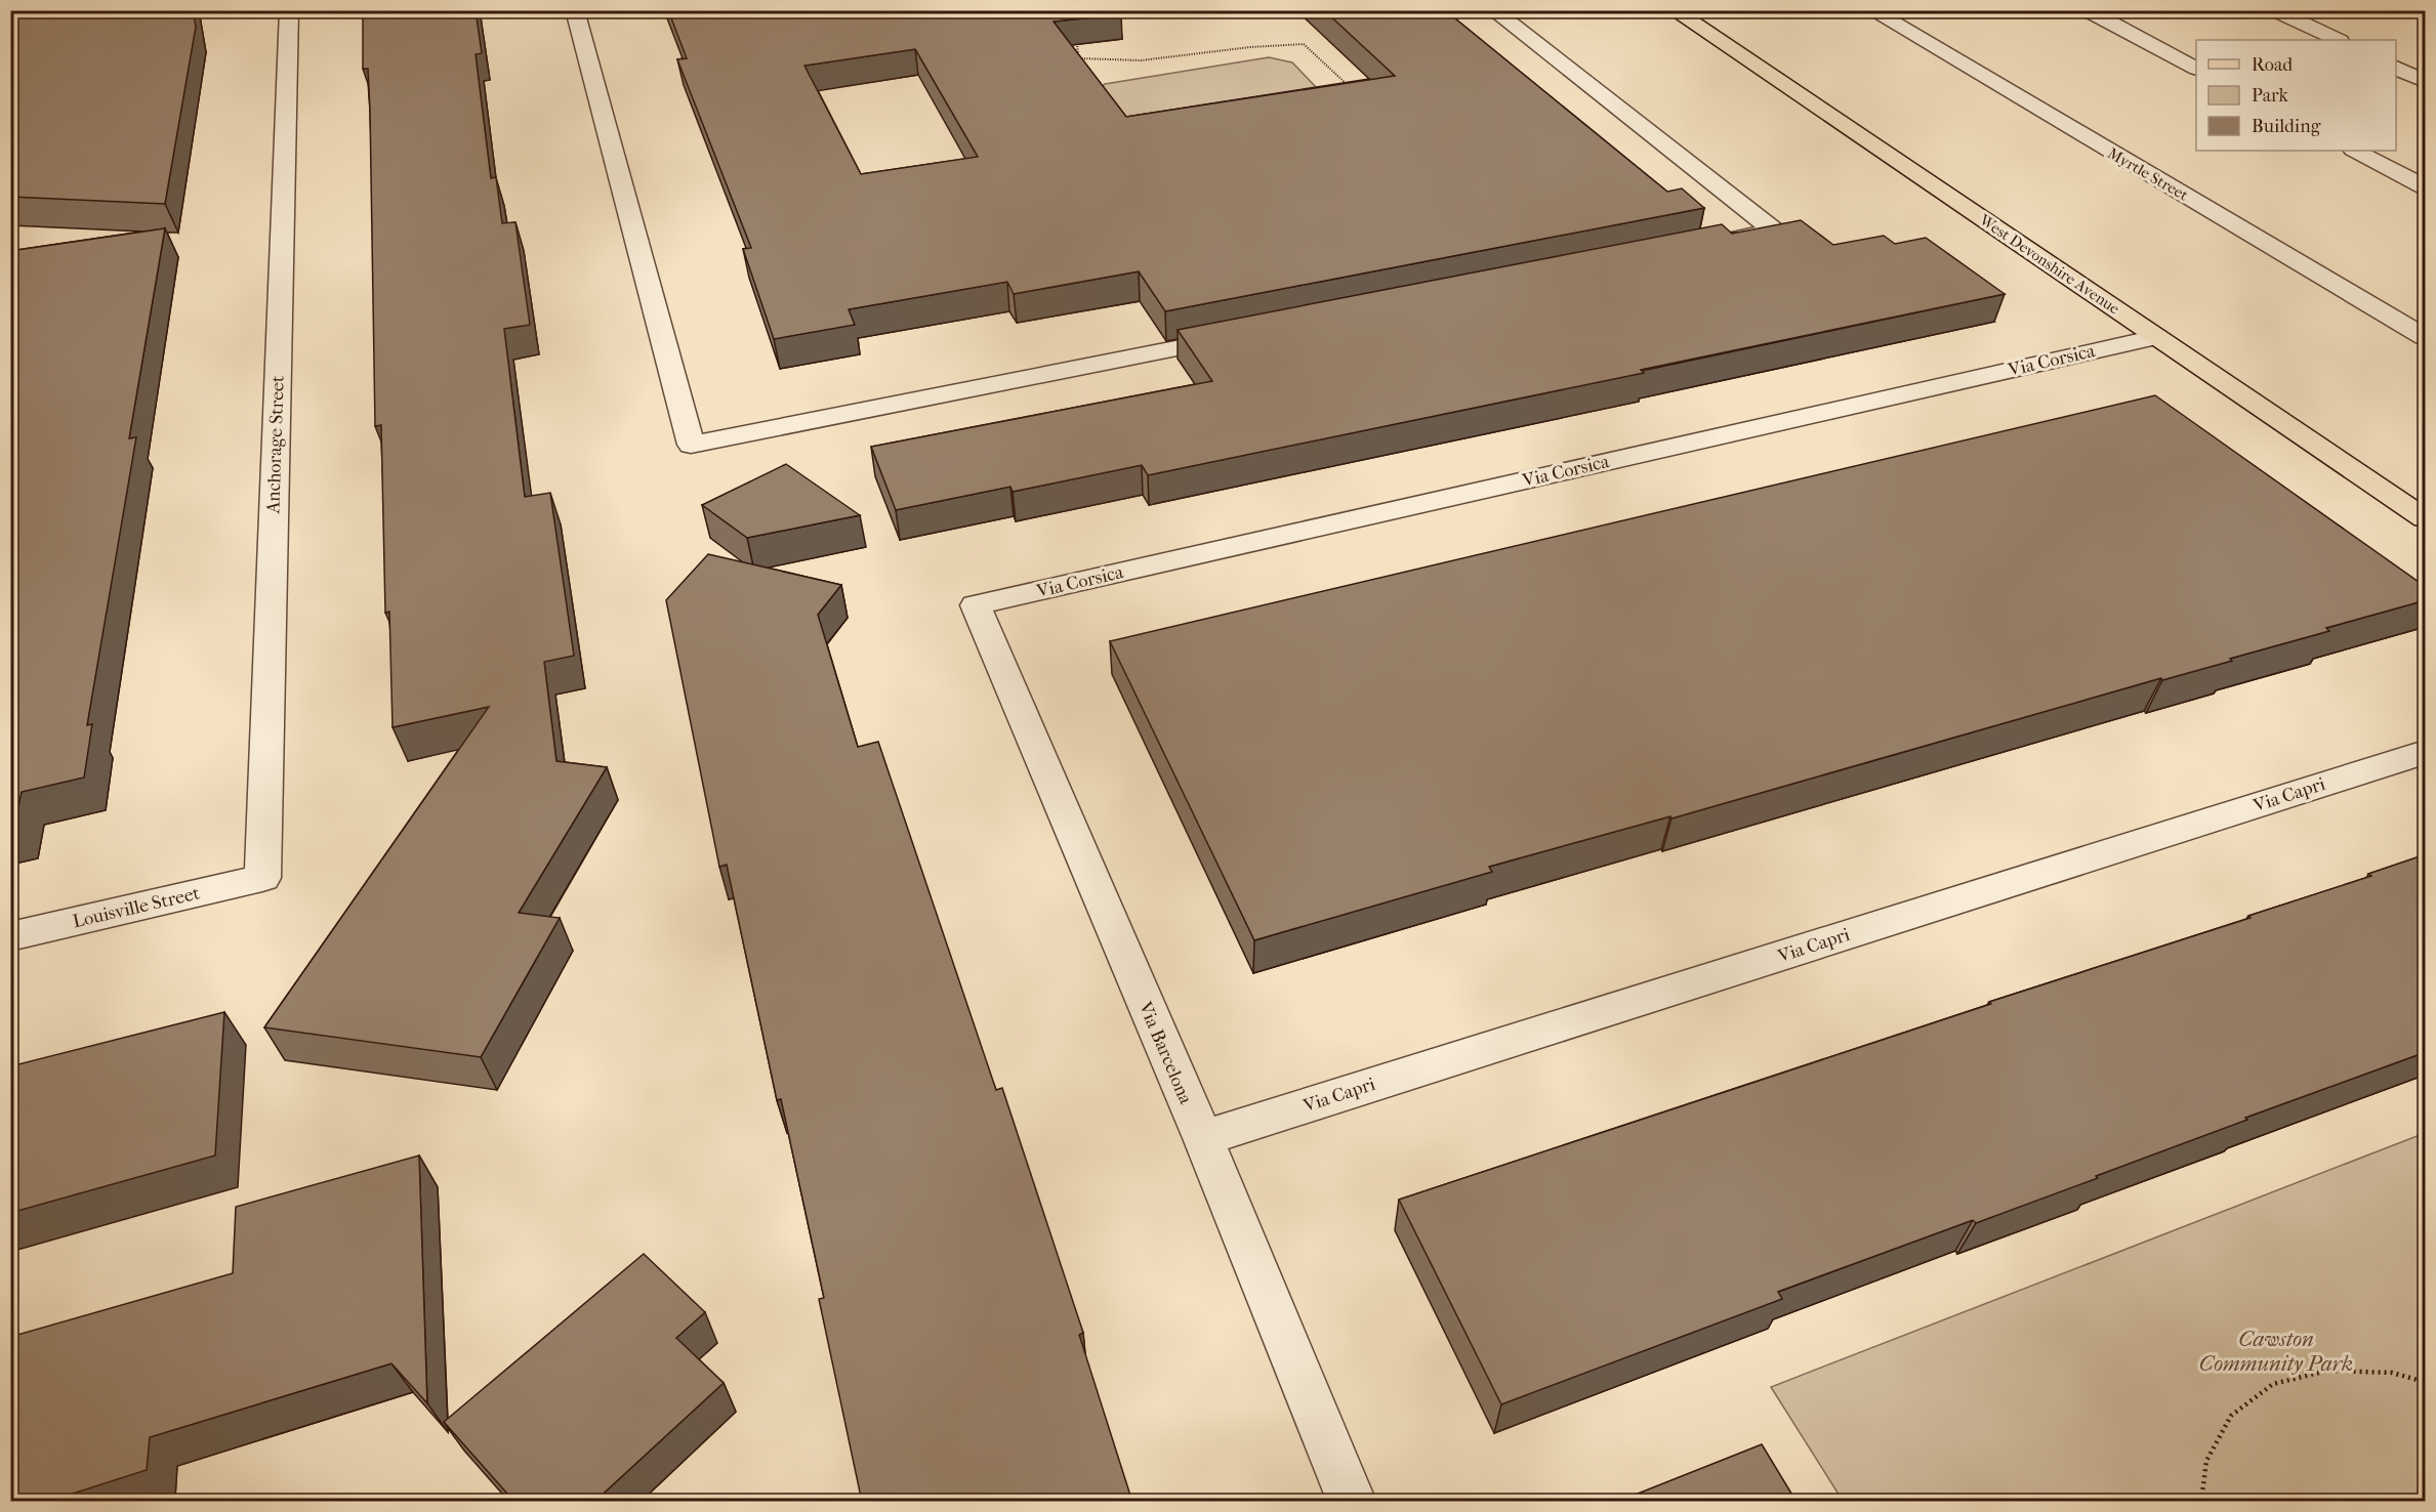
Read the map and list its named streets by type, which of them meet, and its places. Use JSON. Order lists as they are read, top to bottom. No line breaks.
{"streets":{"main road":["West Devonshire Avenue"],"street":["Myrtle Street","Via Corsica","Anchorage Street","Via Capri","Louisville Street","Via Barcelona"]},"crossings":[["West Devonshire Avenue","Via Corsica"],["Via Corsica","Via Barcelona"],["Anchorage Street","Louisville Street"],["Via Capri","Via Barcelona"]],"parks":["Cawston Community Park"],"legend":["Road","Park","Building"]}
